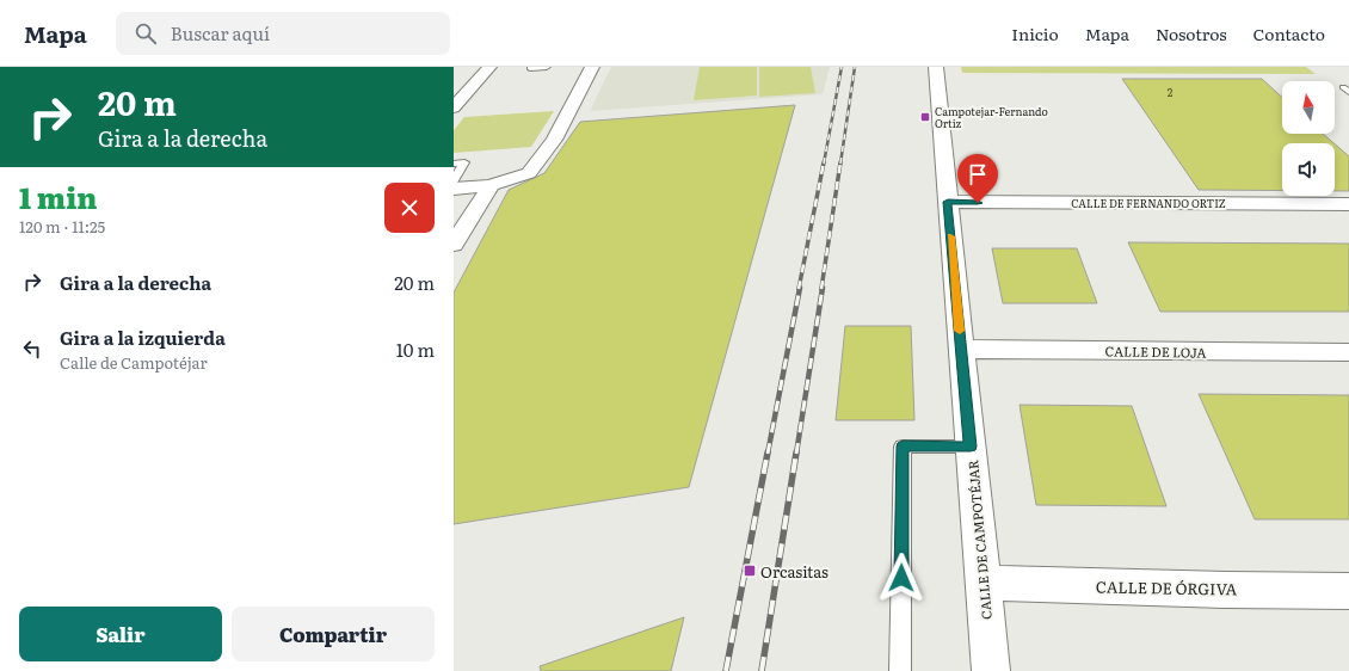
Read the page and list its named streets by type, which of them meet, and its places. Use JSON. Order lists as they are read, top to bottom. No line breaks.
{"streets":{"street":["CALLE DE FERNANDO ORTIZ","CALLE DE LOJA","CALLE DE CAMPOTÉJAR","CALLE DE ÓRGIVA"]},"crossings":[["CALLE DE FERNANDO ORTIZ","CALLE DE CAMPOTÉJAR"],["CALLE DE LOJA","CALLE DE CAMPOTÉJAR"],["CALLE DE CAMPOTÉJAR","CALLE DE ÓRGIVA"]],"places":{"transit":["Campotejar-Fernando Ortiz","Orcasitas"]},"house_numbers":["2"],"north":"top","page":{"header":"Mapa","search":"Buscar aquí","nav":["Inicio","Mapa","Nosotros","Contacto"],"turn":["20 m","Gira a la derecha"],"heading":["1 min","120 m · 11:25"],"list":[{"name":"Gira a la derecha","value":"20 m"},{"name":"Gira a la izquierda","note":"Calle de Campotéjar","value":"10 m"}],"buttons":["Salir","Compartir"]}}
